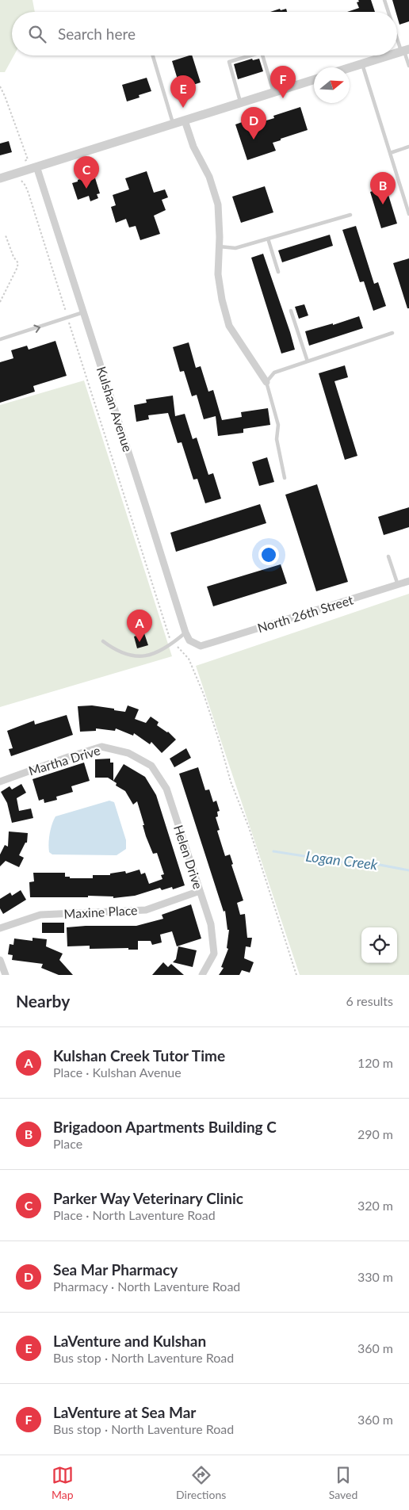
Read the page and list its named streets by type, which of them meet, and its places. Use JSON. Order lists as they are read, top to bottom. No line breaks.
{"streets":{"street":["Kulshan Avenue","North 26th Street","Martha Drive","Helen Drive","Maxine Place"]},"crossings":[["Kulshan Avenue","North 26th Street"],["Martha Drive","Helen Drive"],["Helen Drive","Maxine Place"]],"water":["Logan Creek"],"north":"right","page":{"search":"Search here","pins":["F","E","D","C","B","A"],"heading":["Nearby","6 results"],"list":[{"mark":"A","name":"Kulshan Creek Tutor Time","note":"Place · Kulshan Avenue","value":"120 m"},{"mark":"B","name":"Brigadoon Apartments Building C","note":"Place","value":"290 m"},{"mark":"C","name":"Parker Way Veterinary Clinic","note":"Place · North Laventure Road","value":"320 m"},{"mark":"D","name":"Sea Mar Pharmacy","note":"Pharmacy · North Laventure Road","value":"330 m"},{"mark":"E","name":"LaVenture and Kulshan","note":"Bus stop · North Laventure Road","value":"360 m"},{"mark":"F","name":"LaVenture at Sea Mar","note":"Bus stop · North Laventure Road","value":"360 m"}],"nav":["Map","Directions","Saved"]}}
